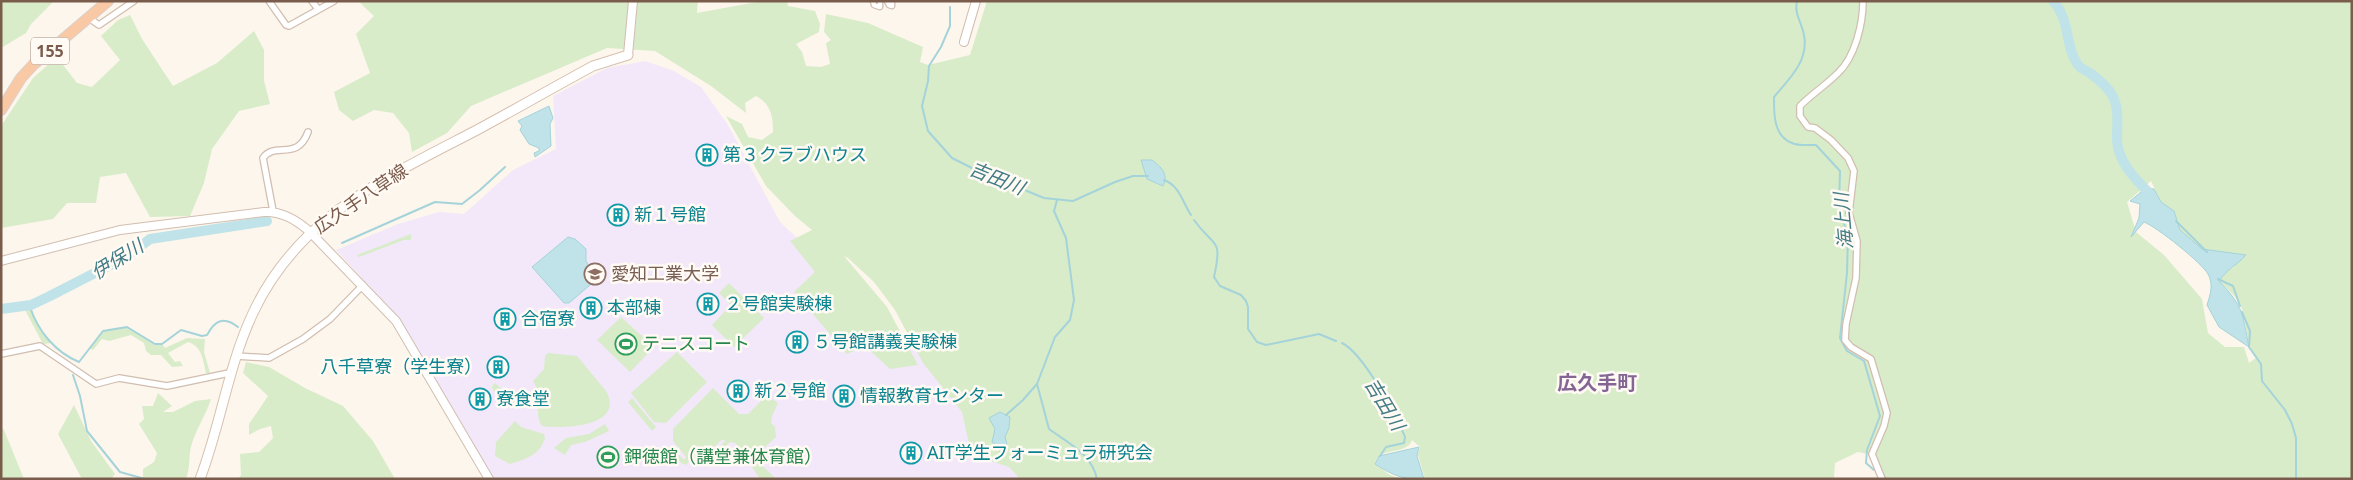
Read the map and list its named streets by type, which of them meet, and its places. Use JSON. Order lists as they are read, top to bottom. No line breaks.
{"streets":{"highway":["155"],"main road":["広久手八草線"]},"districts":["広久手町"],"water":["吉田川","海上川","伊保川"],"places":{"building":["第３クラブハウス","新１号館","２号館実験棟","本部棟","合宿寮","５号館講義実験棟","八千草寮（学生寮）","新２号館","情報教育センター","寮食堂","AIT学生フォーミュラ研究会"],"school or university":["愛知工業大学"],"sports":["テニスコート","鉀徳館（講堂兼体育館）"]}}
